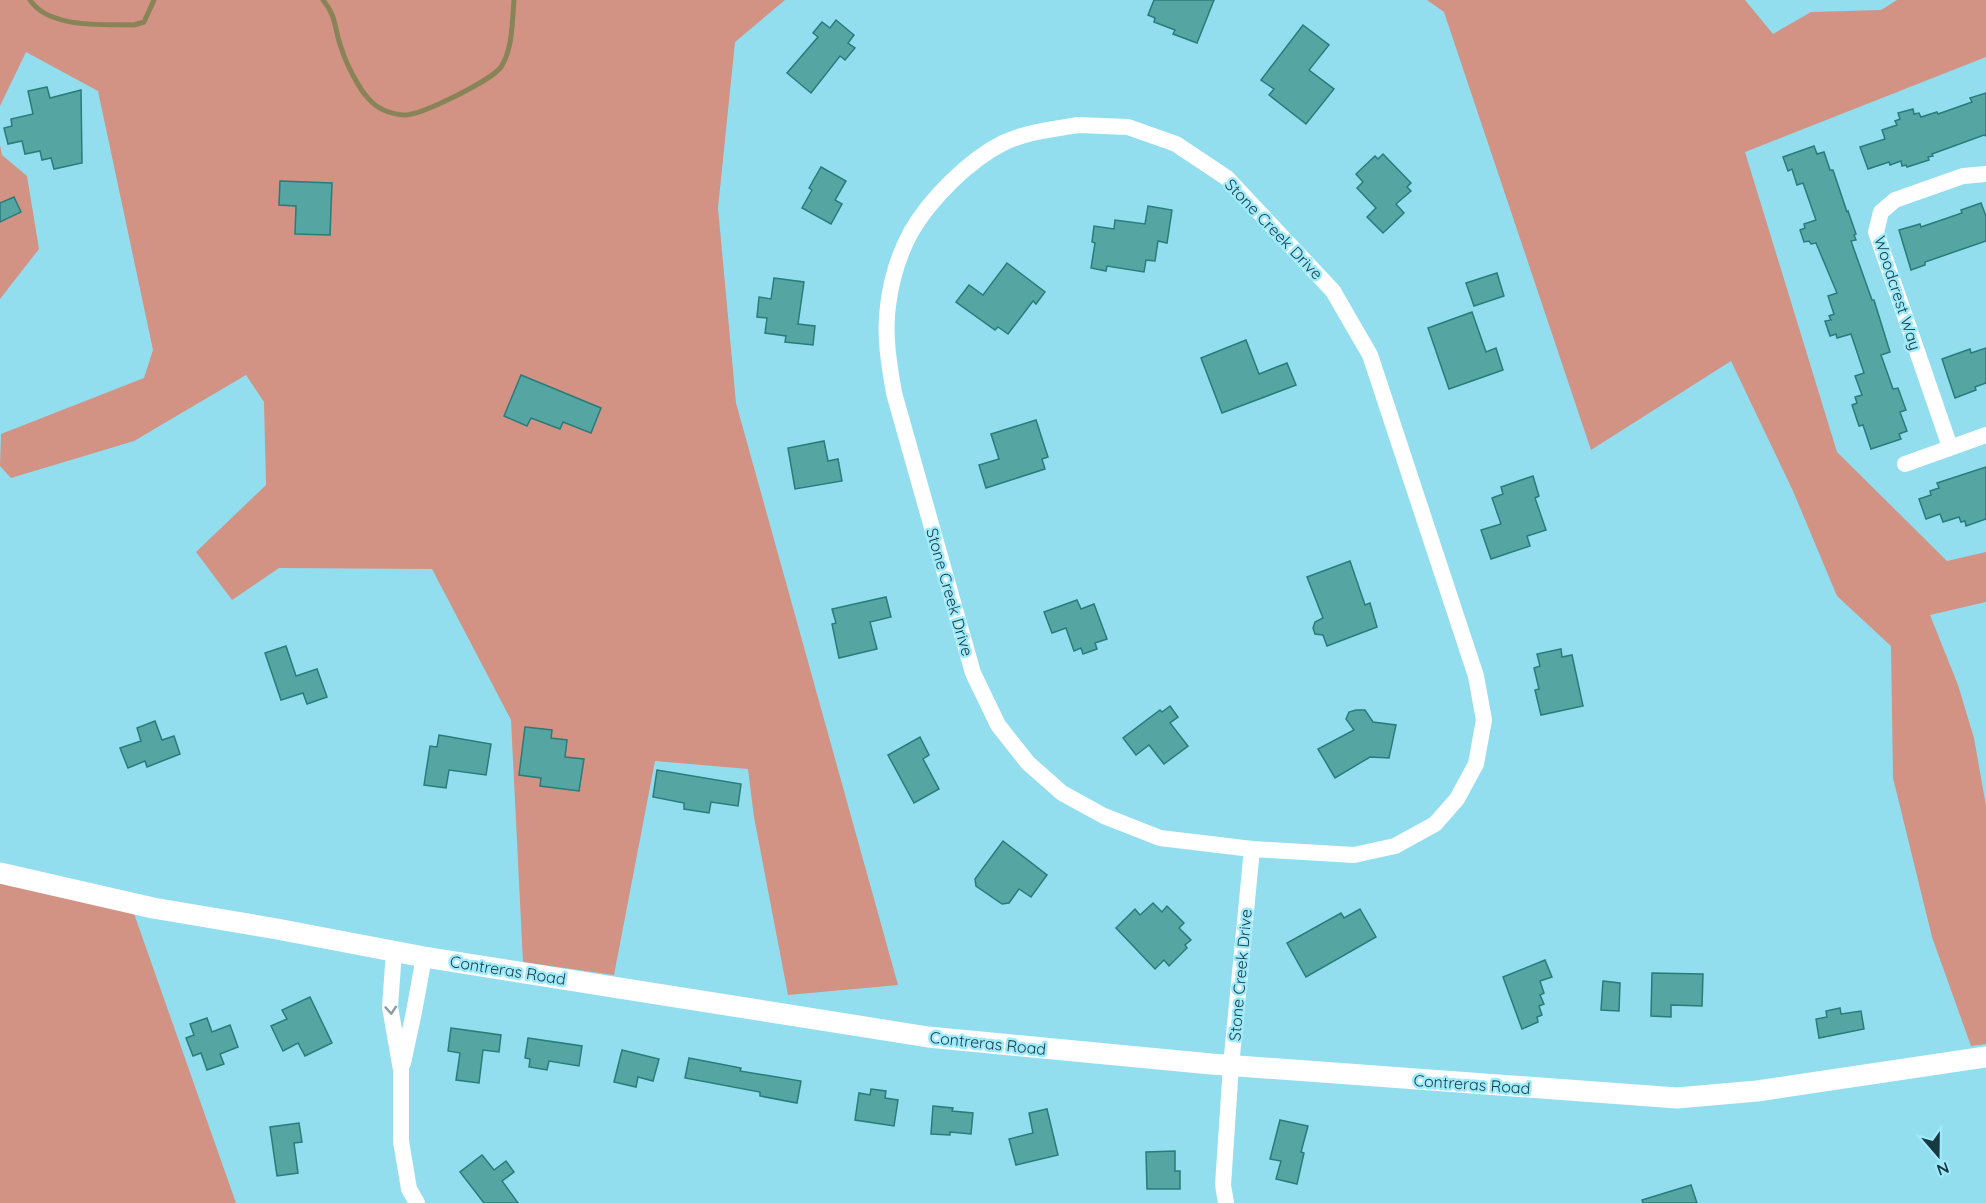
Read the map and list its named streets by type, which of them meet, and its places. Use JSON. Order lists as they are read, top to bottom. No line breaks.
{"streets":{"street":["Stone Creek Drive","Woodcrest Way","Contreras Road"]},"crossings":[["Stone Creek Drive","Contreras Road"]],"north":"bottom"}
